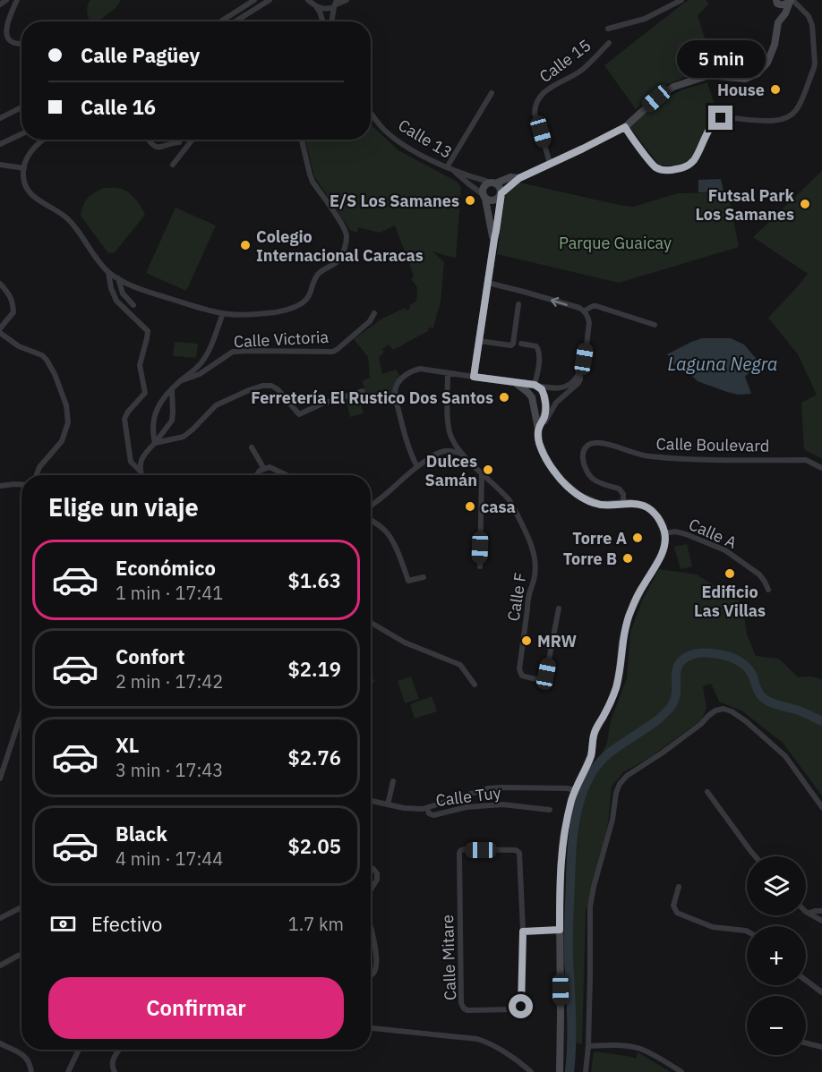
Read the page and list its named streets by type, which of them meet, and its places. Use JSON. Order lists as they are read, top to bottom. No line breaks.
{"streets":{"street":["Calle 15","Calle 13","Calle Victoria","Calle Boulevard","Calle A","Calle F","Calle Tuy","Calle Mitare"]},"water":["Laguna Negra"],"parks":["Parque Guaicay"],"places":["House","E/S Los Samanes","Futsal Park Los Samanes","Colegio Internacional Caracas","Ferretería El Rustico Dos Santos","Dulces Samán","casa","Torre A","Torre B","Edificio Las Villas","MRW"],"page":{"banner":["Calle Pagüey","Calle 16"],"bubble":"5 min","heading":"Elige un viaje","list":[{"name":"Económico","note":"1 min · 17:41","value":"$1.63"},{"name":"Confort","note":"2 min · 17:42","value":"$2.19"},{"name":"XL","note":"3 min · 17:43","value":"$2.76"},{"name":"Black","note":"4 min · 17:44","value":"$2.05"}],"map_buttons":["+","−"],"pay":["Efectivo","1.7 km"],"buttons":"Confirmar"}}
